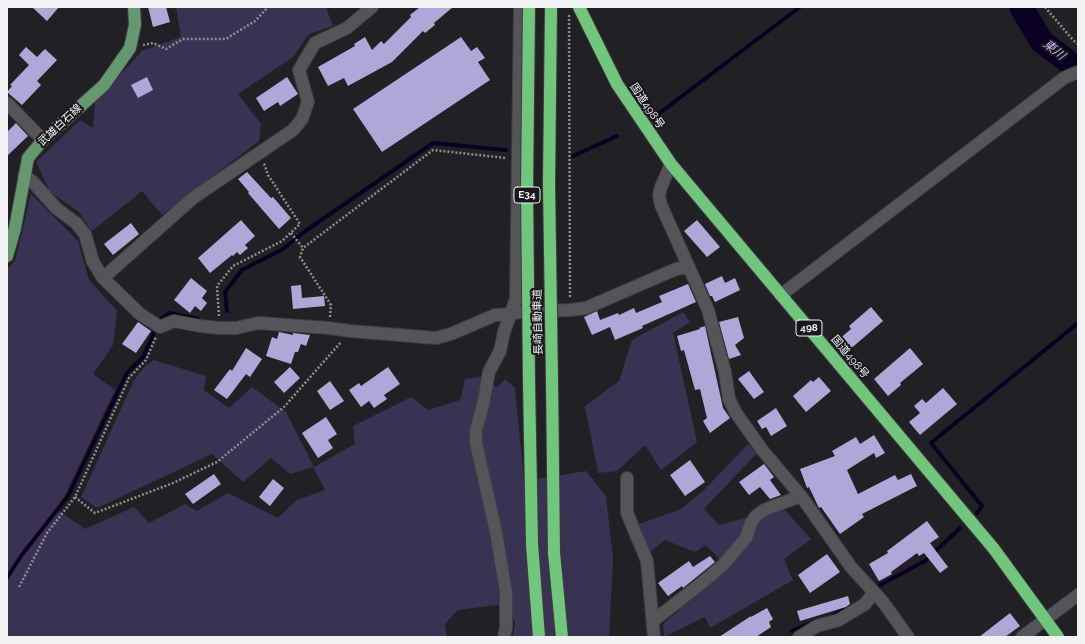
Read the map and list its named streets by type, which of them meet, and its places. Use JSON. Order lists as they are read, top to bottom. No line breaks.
{"streets":{"highway":["国道498号","E34","長崎自動車道","498"],"main road":["武雄白石線"]},"water":["東川"]}
